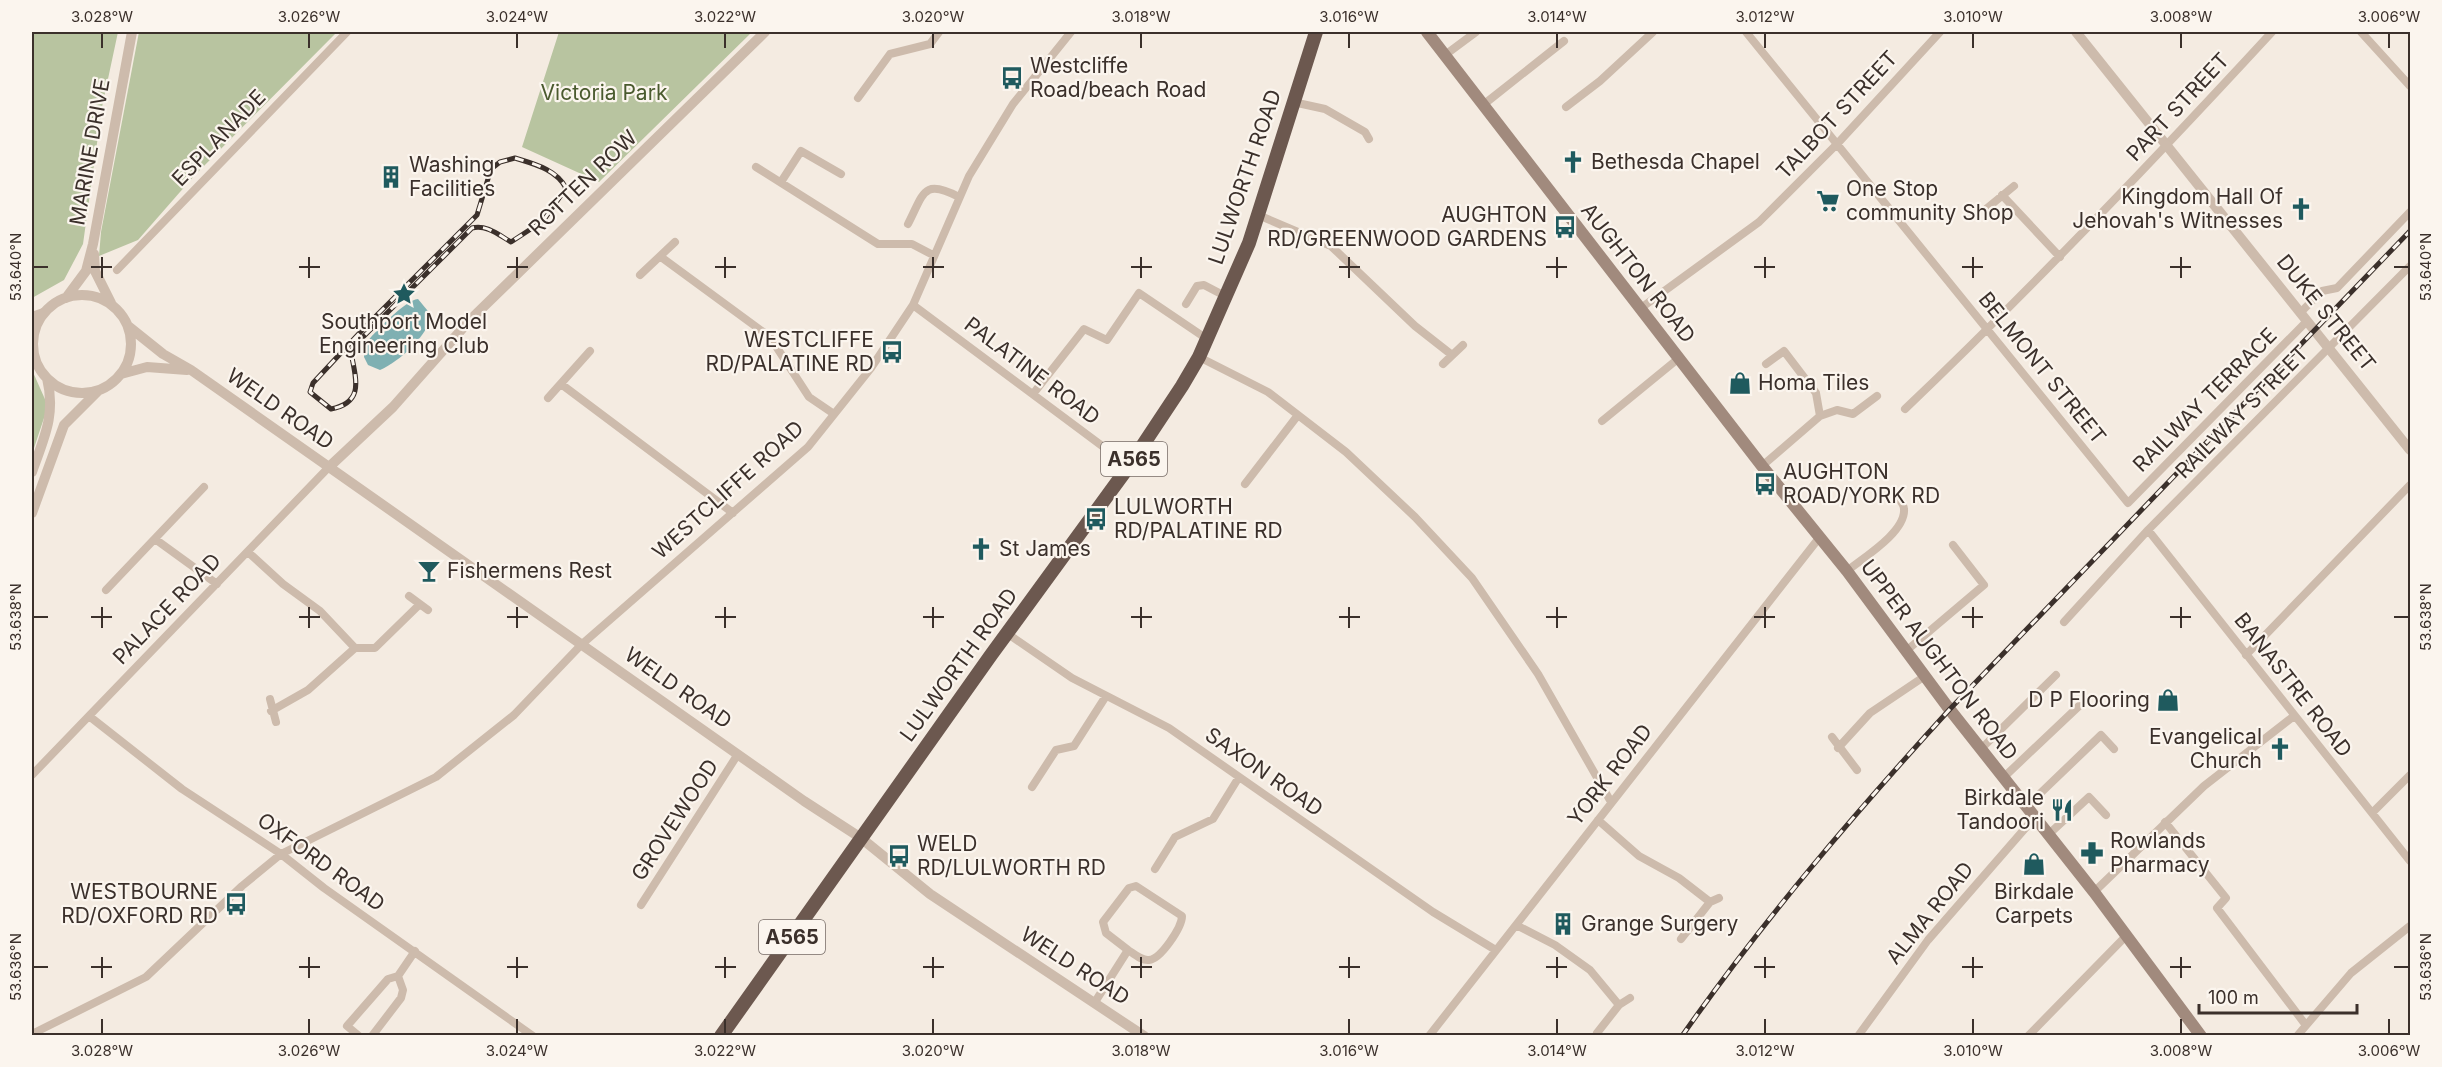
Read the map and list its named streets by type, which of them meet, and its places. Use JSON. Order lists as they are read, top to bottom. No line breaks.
{"streets":{"highway":["LULWORTH ROAD","A565"],"main road":["AUGHTON ROAD","UPPER AUGHTON ROAD"],"street":["PART STREET","TALBOT STREET","ESPLANADE","MARINE DRIVE","ROTTEN ROW","DUKE STREET","BELMONT STREET","PALATINE ROAD","RAILWAY TERRACE","WELD ROAD","RAILWAY STREET","WESTCLIFFE ROAD","PALACE ROAD","BANASTRE ROAD","SAXON ROAD","YORK ROAD","GROVEWOOD","OXFORD ROAD","ALMA ROAD"]},"crossings":[["PART STREET","DUKE STREET"],["PART STREET","BELMONT STREET"],["TALBOT STREET","AUGHTON ROAD"],["TALBOT STREET","BELMONT STREET"],["MARINE DRIVE","WELD ROAD"],["LULWORTH ROAD","PALATINE ROAD"],["LULWORTH ROAD","WELD ROAD"],["LULWORTH ROAD","A565"],["LULWORTH ROAD","SAXON ROAD"],["ROTTEN ROW","WELD ROAD"],["ROTTEN ROW","PALACE ROAD"],["AUGHTON ROAD","UPPER AUGHTON ROAD"],["AUGHTON ROAD","YORK ROAD"],["DUKE STREET","RAILWAY TERRACE"],["DUKE STREET","RAILWAY STREET"],["BELMONT STREET","RAILWAY TERRACE"],["PALATINE ROAD","WESTCLIFFE ROAD"],["WELD ROAD","A565"],["WELD ROAD","WESTCLIFFE ROAD"],["WELD ROAD","PALACE ROAD"],["WELD ROAD","GROVEWOOD"],["RAILWAY STREET","BANASTRE ROAD"],["WESTCLIFFE ROAD","OXFORD ROAD"],["PALACE ROAD","OXFORD ROAD"],["UPPER AUGHTON ROAD","YORK ROAD"],["UPPER AUGHTON ROAD","ALMA ROAD"],["SAXON ROAD","YORK ROAD"]],"parks":["Victoria Park"],"places":{"bus stop":["Westcliffe Road/beach Road","AUGHTON RD/GREENWOOD GARDENS","WESTCLIFFE RD/PALATINE RD","AUGHTON ROAD/YORK RD","LULWORTH RD/PALATINE RD","WELD RD/LULWORTH RD","WESTBOURNE RD/OXFORD RD"],"church":["Bethesda Chapel","Kingdom Hall Of Jehovah's Witnesses","St James","Evangelical Church"],"building":["Washing Facilities","Grange Surgery"],"supermarket":["One Stop community Shop"],"place":["Southport Model Engineering Club"],"shop":["Homa Tiles","D P Flooring","Birkdale Carpets"],"bar":["Fishermens Rest"],"restaurant":["Birkdale Tandoori"],"pharmacy":["Rowlands Pharmacy"]},"scale_bar":"100 m","coordinates":["3.028°W","3.026°W","3.024°W","3.022°W","3.020°W","3.018°W","3.016°W","3.014°W","3.012°W","3.010°W","3.008°W","3.006°W","53.640°N","53.638°N","53.636°N"]}
